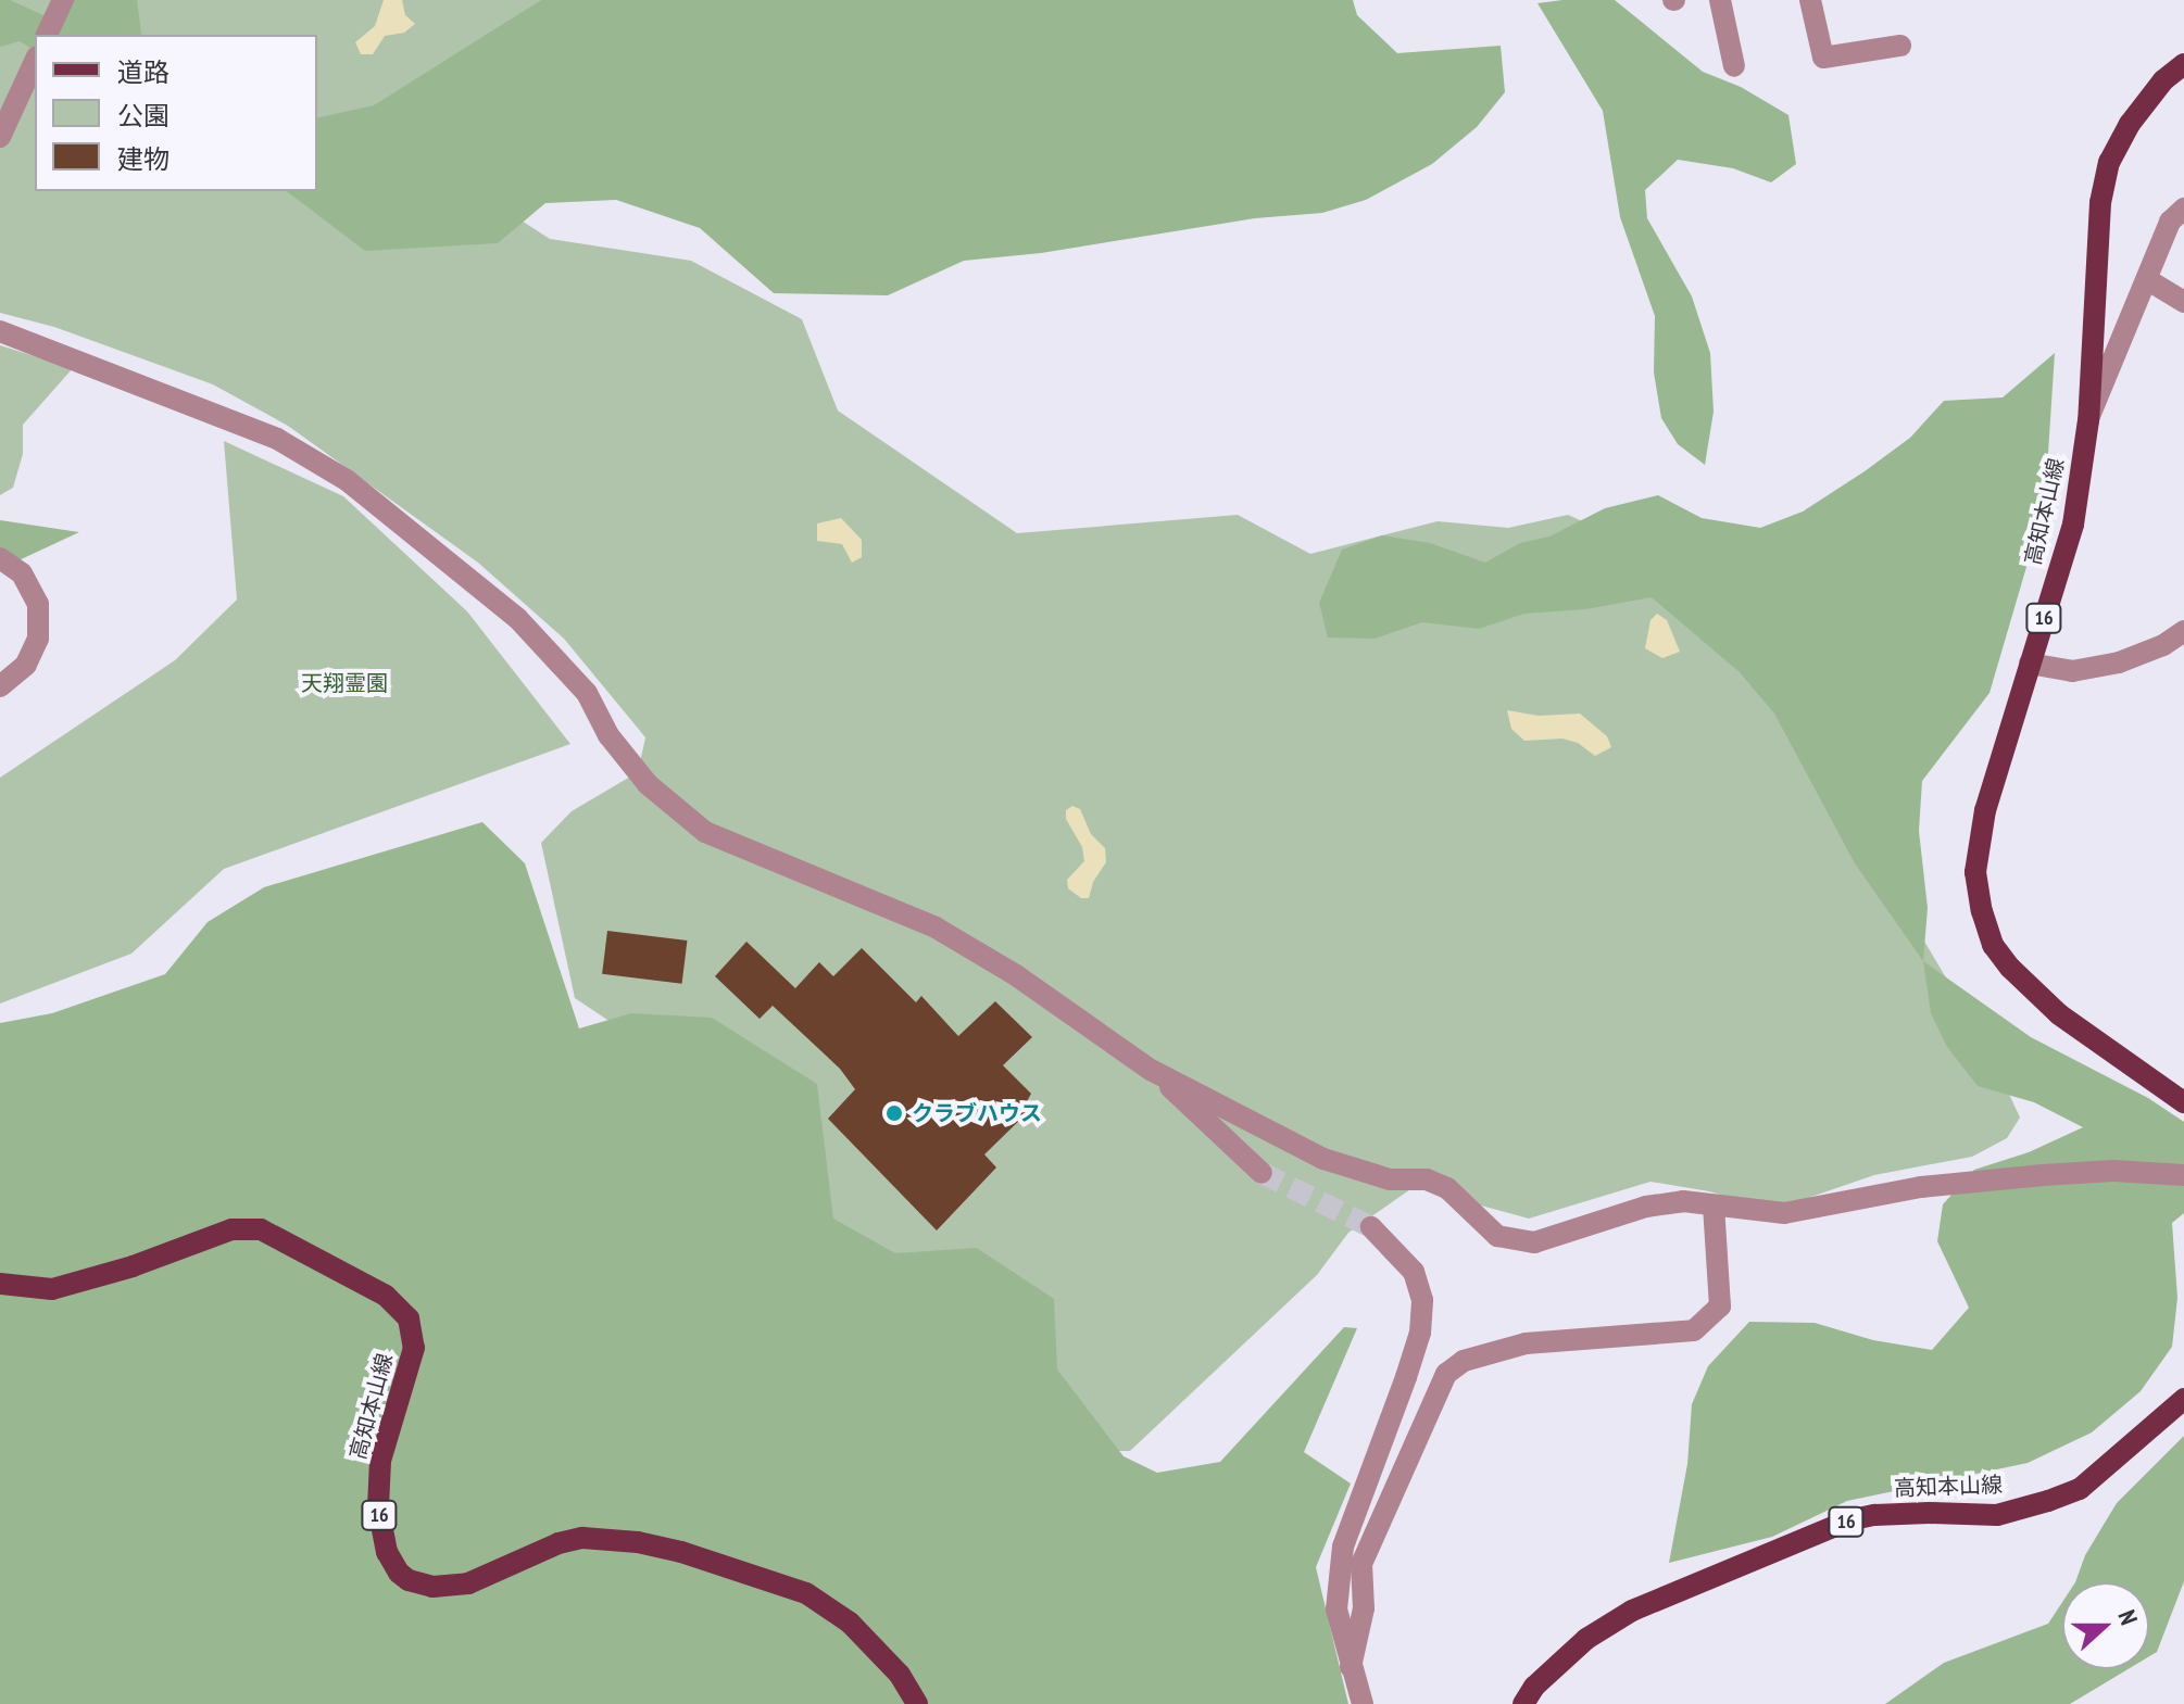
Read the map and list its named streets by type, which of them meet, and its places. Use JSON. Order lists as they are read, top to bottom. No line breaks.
{"streets":{"main road":["高知本山線","16"]},"parks":["天翔霊園"],"places":["クラブハウス"],"legend":["道路","公園","建物"],"north":"right"}
